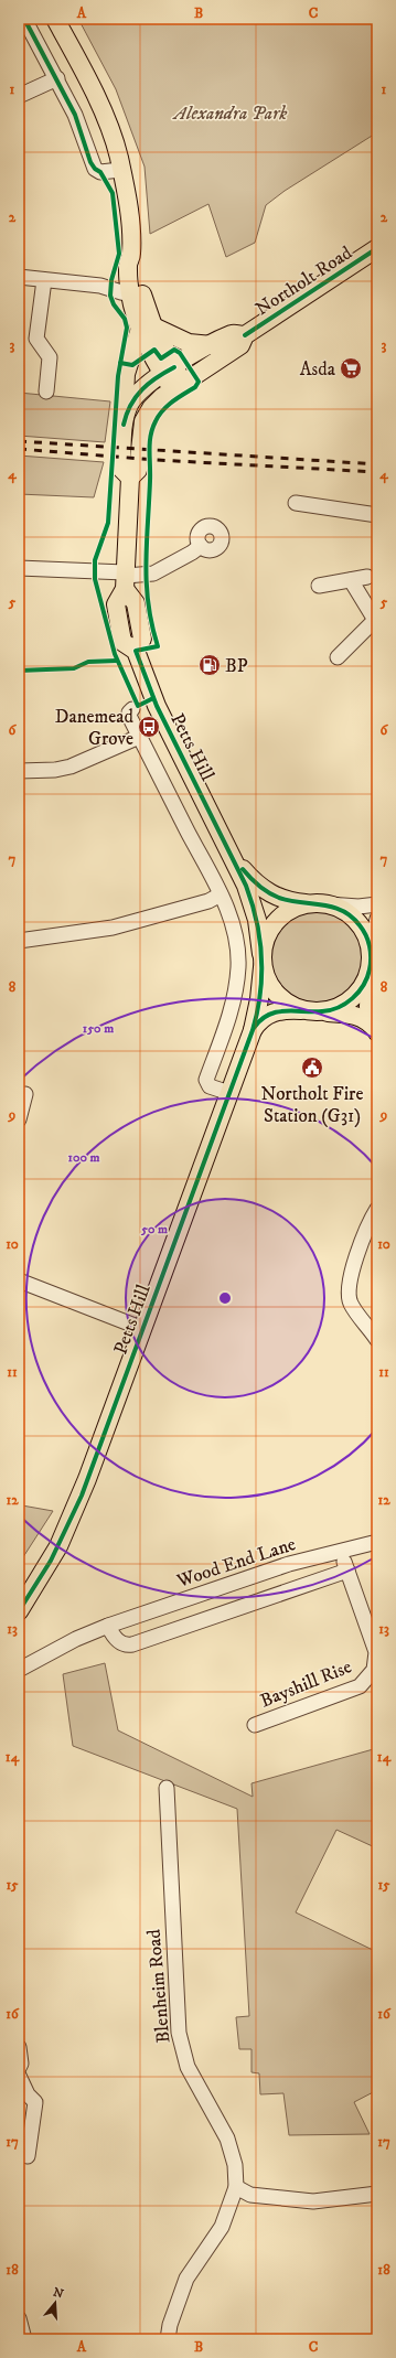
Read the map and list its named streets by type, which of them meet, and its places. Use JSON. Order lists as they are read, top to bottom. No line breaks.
{"streets":{"main road":["Northolt Road","Petts Hill"],"street":["Wood End Lane","Bayshill Rise","Blenheim Road"]},"crossings":[["Northolt Road","Petts Hill"],["Wood End Lane","Bayshill Rise"]],"parks":["Alexandra Park"],"places":{"supermarket":["Asda"],"fuel station":["BP"],"bus stop":["Danemead Grove"],"public building":["Northolt Fire Station (G31)"]},"north":"top","grid":{"columns":["A","B","C"],"rows":["1","2","3","4","5","6","7","8","9","10","11","12","13","14","15","16","17","18"]},"rings":["150 m","100 m","50 m"]}
